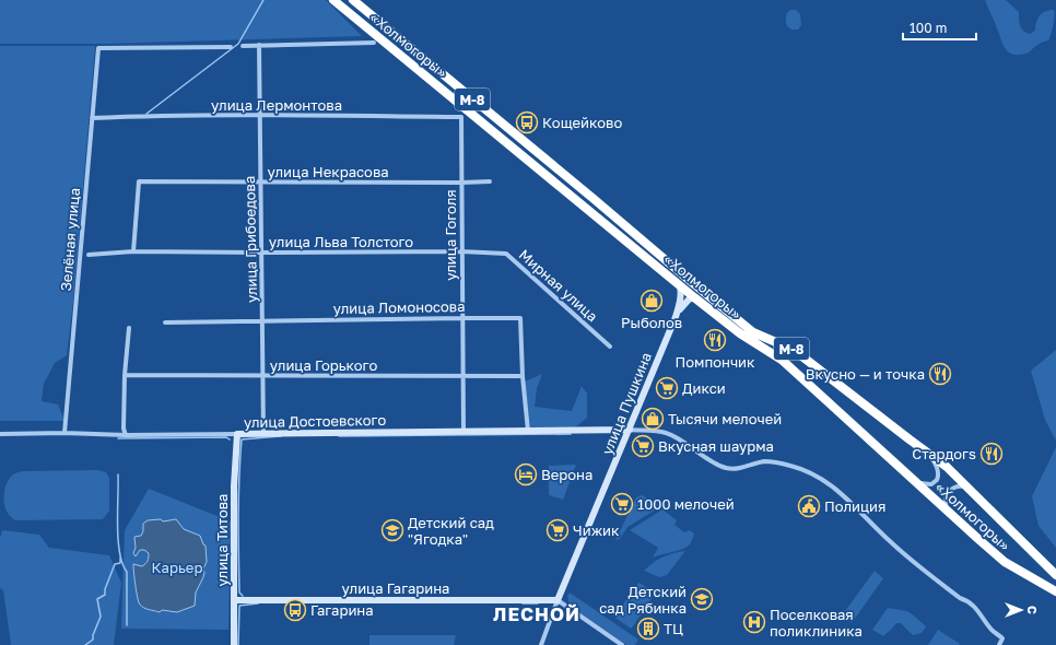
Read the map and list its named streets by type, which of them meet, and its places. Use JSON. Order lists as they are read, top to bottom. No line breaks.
{"streets":{"highway":["«Холмогоры»","М-8"],"street":["улица Лермонтова","улица Некрасова","улица Гоголя","Зелёная улица","улица Грибоедова","улица Льва Толстого","Мирная улица","улица Ломоносова","улица Горького","улица Пушкина","улица Достоевского","улица Титова","улица Гагарина"]},"crossings":[["улица Лермонтова","улица Гоголя"],["улица Лермонтова","Зелёная улица"],["улица Лермонтова","улица Грибоедова"],["улица Некрасова","улица Гоголя"],["улица Некрасова","улица Грибоедова"],["улица Некрасова","улица Льва Толстого"],["улица Гоголя","улица Льва Толстого"],["улица Гоголя","Мирная улица"],["улица Гоголя","улица Ломоносова"],["улица Гоголя","улица Горького"],["улица Гоголя","улица Достоевского"],["Зелёная улица","улица Достоевского"],["улица Грибоедова","улица Льва Толстого"],["улица Грибоедова","улица Ломоносова"],["улица Грибоедова","улица Горького"],["улица Грибоедова","улица Достоевского"],["улица Льва Толстого","Мирная улица"],["улица Ломоносова","улица Горького"],["улица Ломоносова","улица Достоевского"],["улица Пушкина","улица Достоевского"],["улица Пушкина","улица Гагарина"],["улица Достоевского","улица Титова"],["улица Титова","улица Гагарина"]],"districts":["ЛЕСНОЙ"],"parks":["Карьер"],"places":{"bus stop":["Кощейково","Гагарина"],"shop":["Рыболов","Тысячи мелочей"],"restaurant":["Помпончик","Вкусно — и точка","Стардогs"],"supermarket":["Дикси","Вкусная шаурма","1000 мелочей","Чижик"],"hotel":["Верона"],"public building":["Полиция"],"school or university":["Детский сад \"Ягодка\"","Детский сад Рябинка"],"hospital":["Поселковая поликлиника"],"building":["ТЦ"]},"scale_bar":"100 m","north":"right"}
